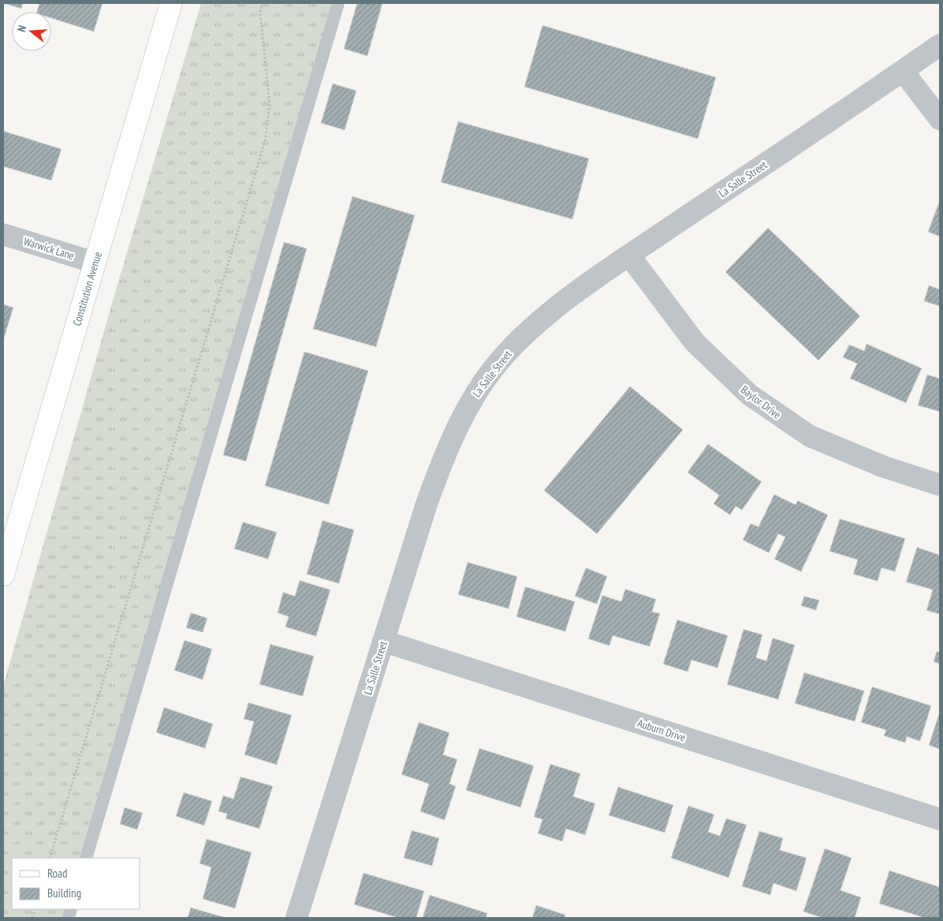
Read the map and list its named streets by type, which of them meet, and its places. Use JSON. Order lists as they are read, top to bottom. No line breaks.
{"streets":{"main road":["Constitution Avenue"],"street":["La Salle Street","Warwick Lane","Baylor Drive","Auburn Drive"]},"crossings":[["La Salle Street","Baylor Drive"],["La Salle Street","Auburn Drive"],["Warwick Lane","Constitution Avenue"]],"legend":["Road","Building"],"north":"left"}
